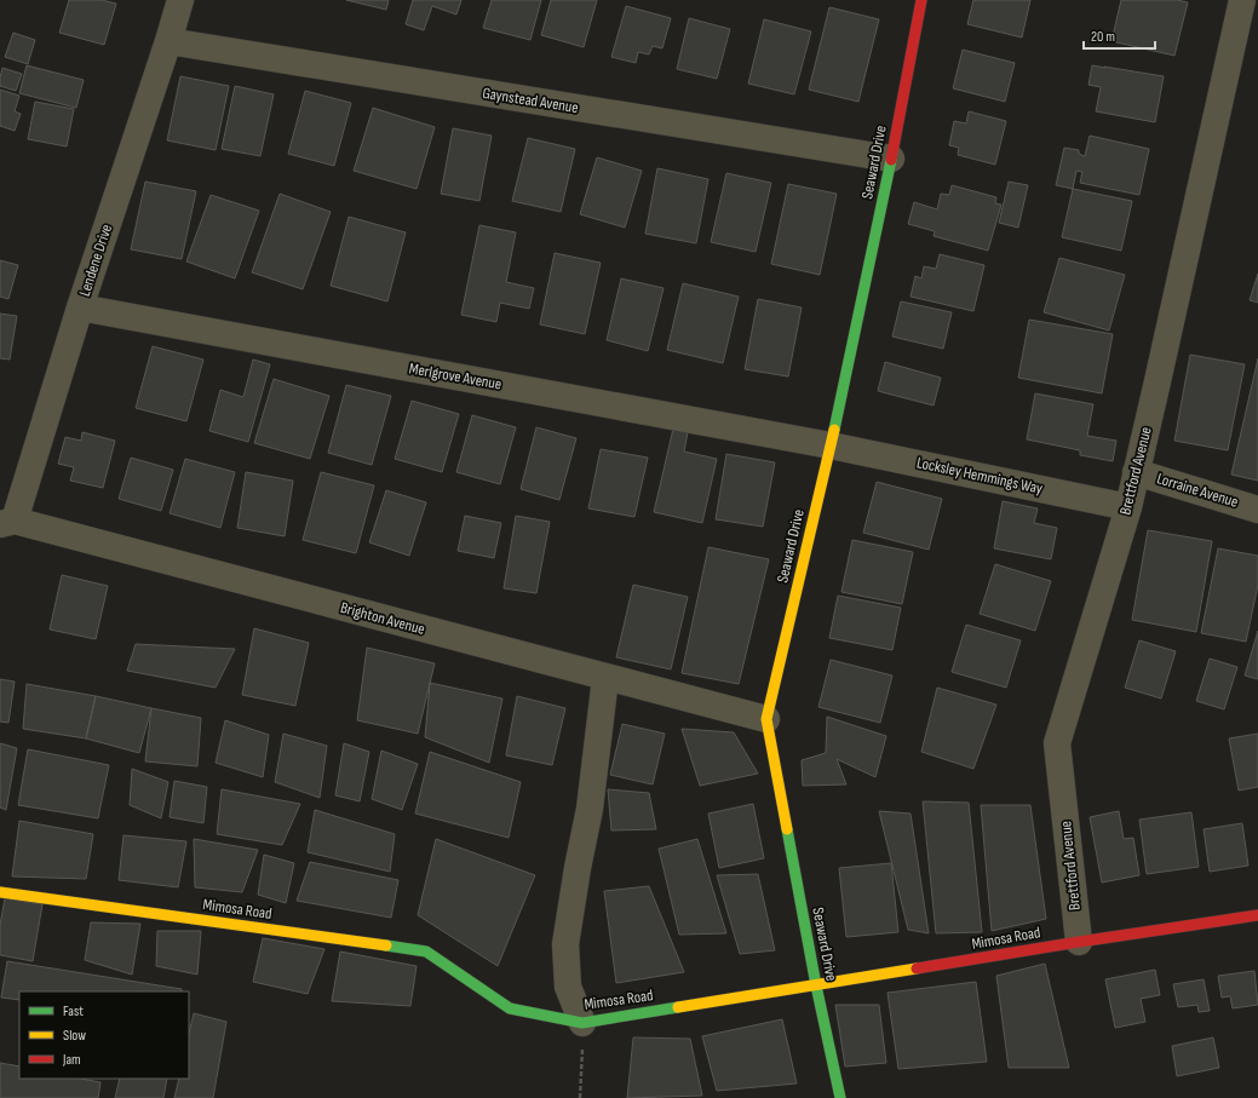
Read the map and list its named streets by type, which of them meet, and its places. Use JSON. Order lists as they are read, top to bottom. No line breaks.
{"streets":{"street":["Gaynstead Avenue","Seaward Drive","Lendene Drive","Merlgrove Avenue","Brettford Avenue","Locksley Hemmings Way","Lorraine Avenue","Brighton Avenue","Mimosa Road"]},"crossings":[["Gaynstead Avenue","Seaward Drive"],["Gaynstead Avenue","Lendene Drive"],["Seaward Drive","Merlgrove Avenue"],["Seaward Drive","Locksley Hemmings Way"],["Seaward Drive","Brighton Avenue"],["Seaward Drive","Mimosa Road"],["Lendene Drive","Merlgrove Avenue"],["Lendene Drive","Brighton Avenue"],["Merlgrove Avenue","Locksley Hemmings Way"],["Brettford Avenue","Locksley Hemmings Way"],["Brettford Avenue","Lorraine Avenue"],["Brettford Avenue","Mimosa Road"]],"legend":["Fast","Slow","Jam"],"scale_bar":"20 m"}
